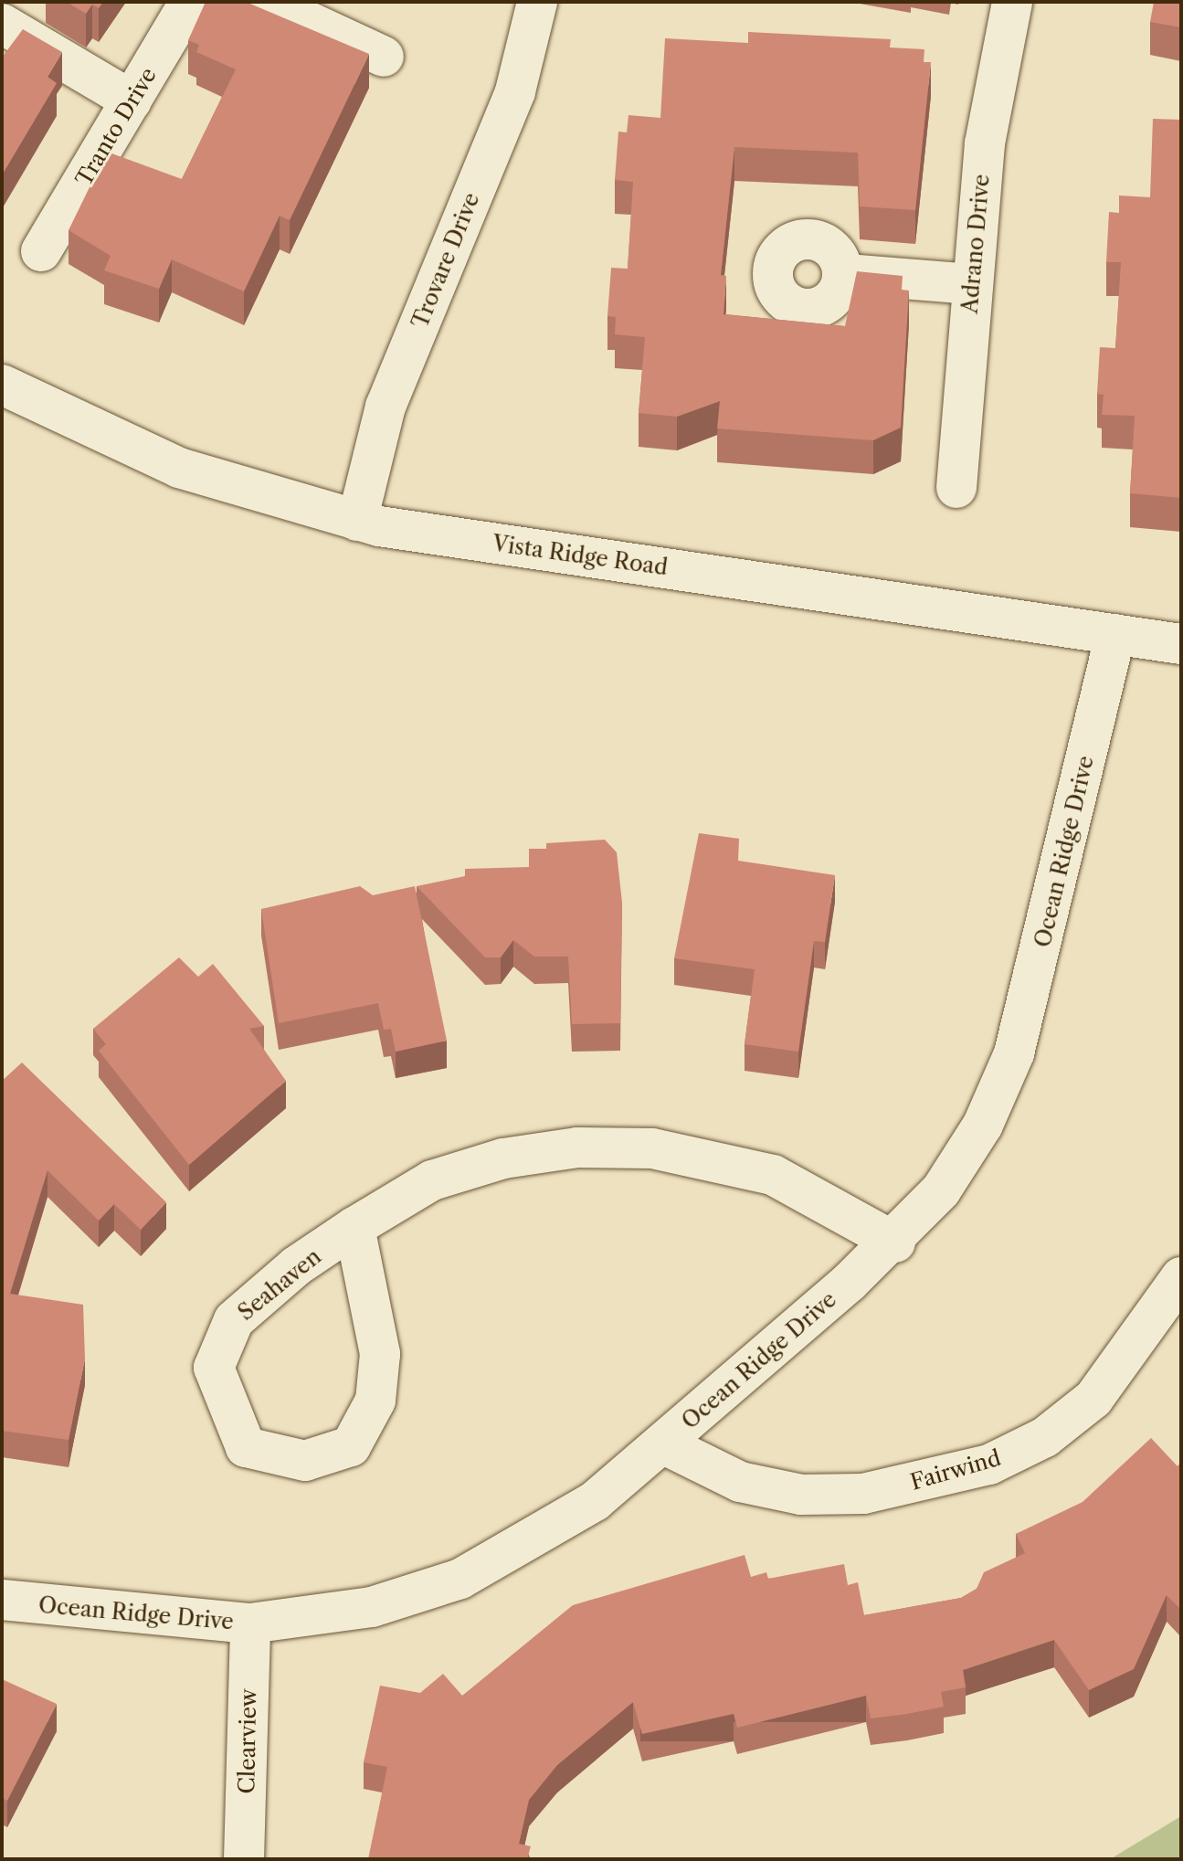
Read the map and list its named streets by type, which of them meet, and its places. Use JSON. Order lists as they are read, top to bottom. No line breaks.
{"streets":{"street":["Tranto Drive","Adrano Drive","Trovare Drive","Vista Ridge Road","Ocean Ridge Drive","Seahaven","Fairwind","Clearview"]},"crossings":[["Trovare Drive","Vista Ridge Road"],["Vista Ridge Road","Ocean Ridge Drive"],["Ocean Ridge Drive","Seahaven"],["Ocean Ridge Drive","Fairwind"],["Ocean Ridge Drive","Clearview"]]}
